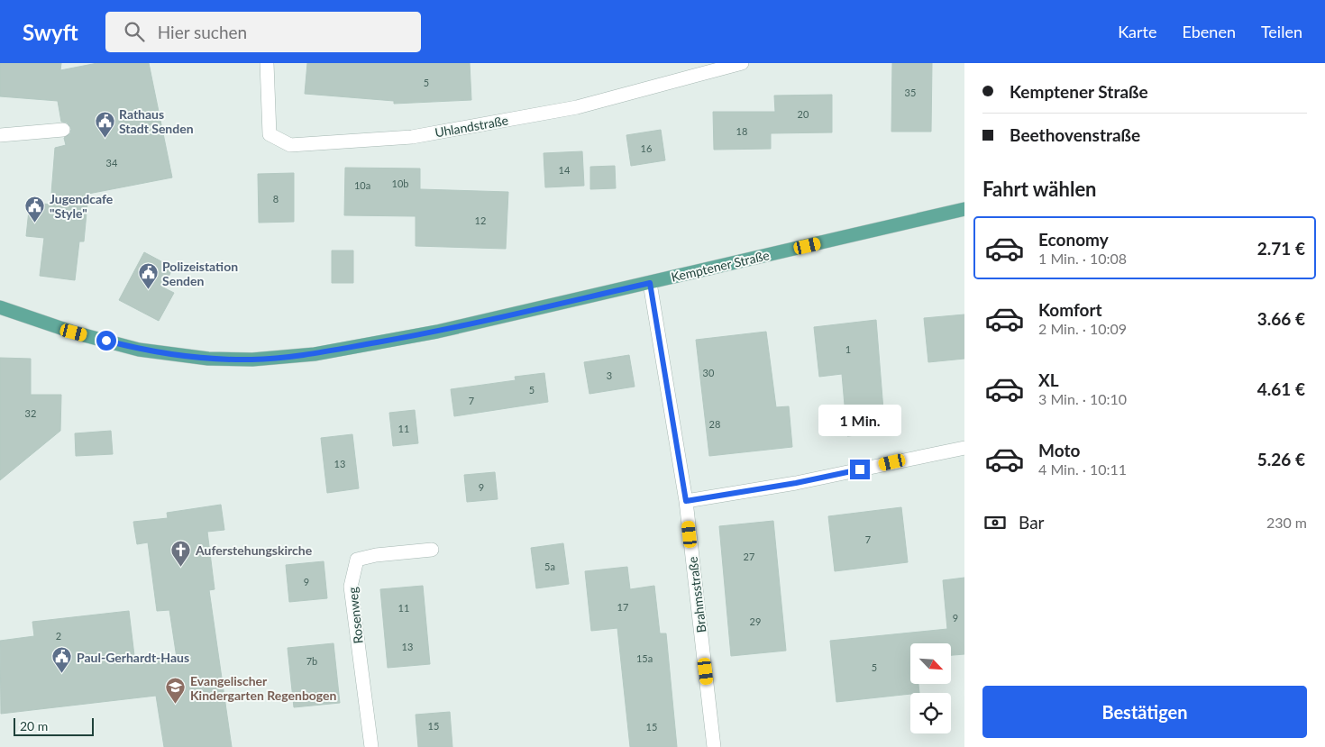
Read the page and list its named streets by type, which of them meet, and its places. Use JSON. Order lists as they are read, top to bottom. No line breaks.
{"streets":{"main road":["Kemptener Straße"],"street":["Uhlandstraße","Brahmsstraße","Rosenweg"]},"crossings":[["Kemptener Straße","Brahmsstraße"]],"places":{"public building":["Rathaus Stadt Senden","Jugendcafe \"Style\"","Polizeistation Senden","Paul-Gerhardt-Haus"],"church":["Auferstehungskirche"],"school or university":["Evangelischer Kindergarten Regenbogen"]},"house_numbers":["5","35","20","18","16","34","14","10b","10a","8","12","1","30","3","5","7","32","28","11","13","9","7","27","5a","9","17","11","9","29","2","13","15a","7b","5","15","15"],"scale_bar":"20 m","north":"bottom right","page":{"header":"Swyft","search":"Hier suchen","nav":["Karte","Ebenen","Teilen"],"banner":["Kemptener Straße","Beethovenstraße"],"heading":"Fahrt wählen","list":[{"name":"Economy","note":"1 Min. · 10:08","value":"2.71 €"},{"name":"Komfort","note":"2 Min. · 10:09","value":"3.66 €"},{"name":"XL","note":"3 Min. · 10:10","value":"4.61 €"},{"name":"Moto","note":"4 Min. · 10:11","value":"5.26 €"}],"bubble":"1 Min.","pay":["Bar","230 m"],"buttons":"Bestätigen","scale":"20 m"}}
